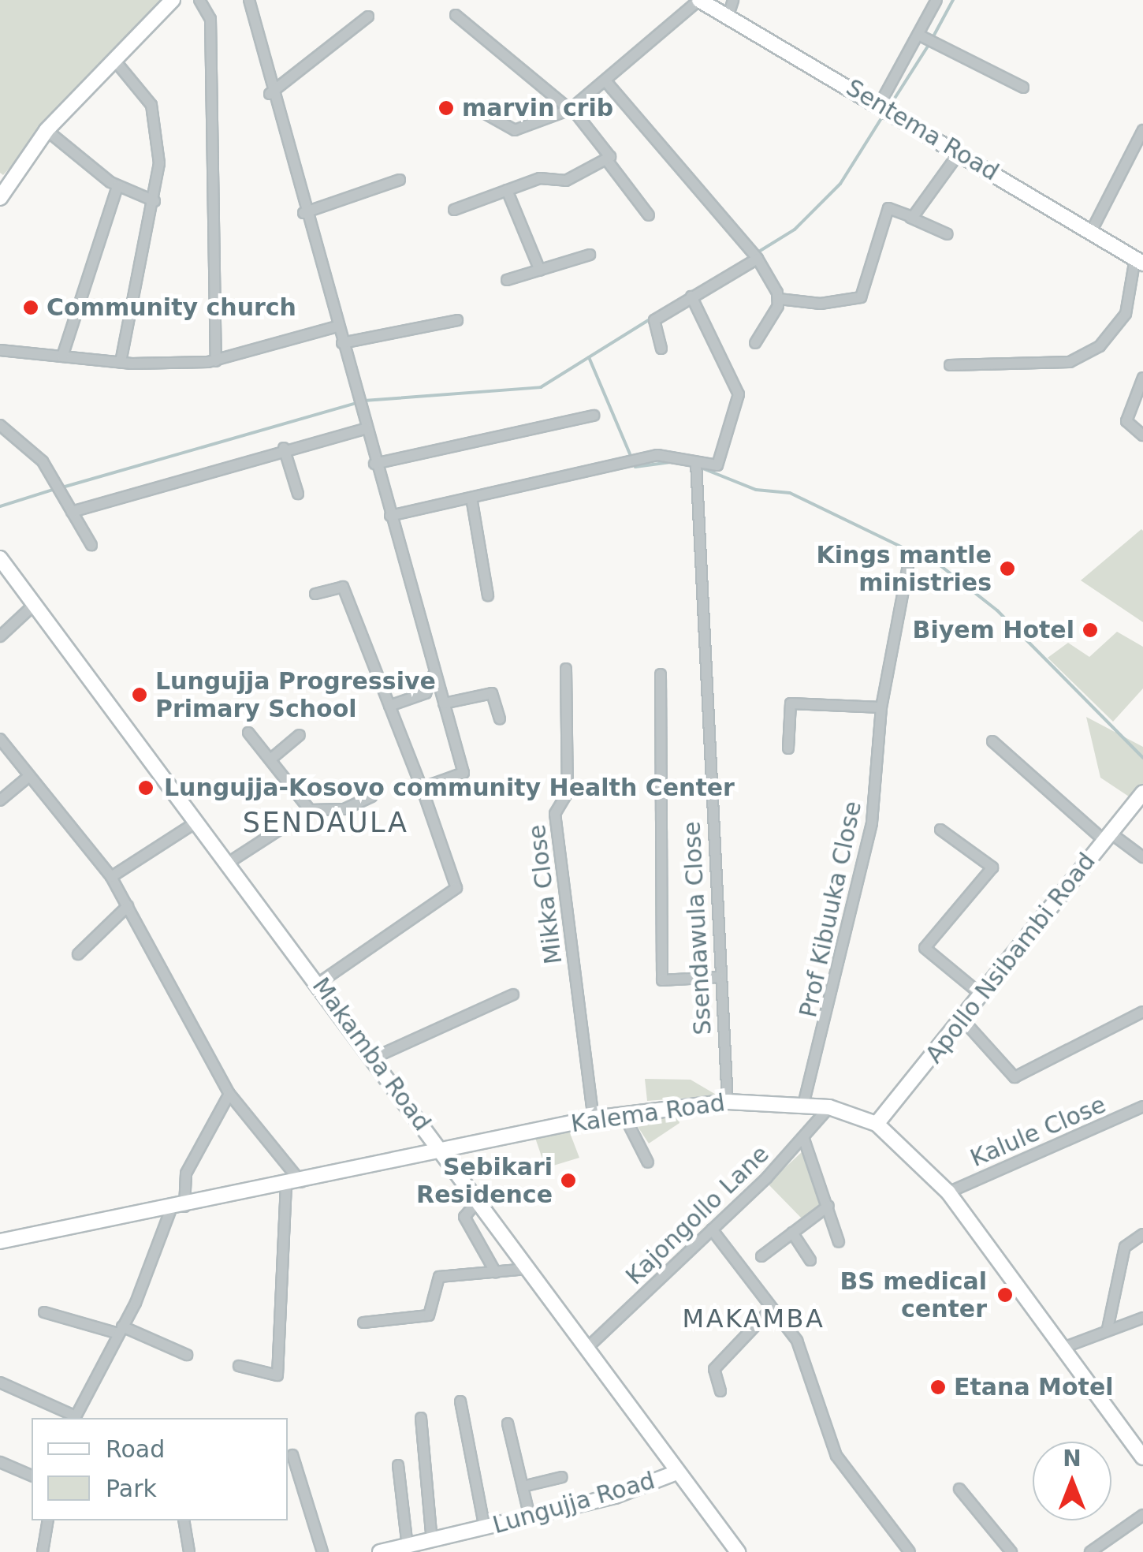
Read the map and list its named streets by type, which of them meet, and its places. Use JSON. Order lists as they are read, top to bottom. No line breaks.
{"streets":{"street":["Sentema Road","Mikka Close","Prof Kibuuka Close","Ssendawula Close","Apollo Nsibambi Road","Makamba Road","Kalema Road","Kalule Close","Kajongollo Lane","Lungujja Road"]},"crossings":[["Mikka Close","Kalema Road"],["Prof Kibuuka Close","Kalema Road"],["Ssendawula Close","Kalema Road"],["Apollo Nsibambi Road","Kalema Road"],["Makamba Road","Kalema Road"],["Makamba Road","Kajongollo Lane"],["Makamba Road","Lungujja Road"],["Kalema Road","Kalule Close"],["Kalema Road","Kajongollo Lane"]],"districts":["SENDAULA","MAKAMBA"],"places":["marvin crib","Community church","Kings mantle ministries","Biyem Hotel","Lungujja Progressive Primary School","Lungujja-Kosovo community Health Center","Sebikari Residence","BS medical center","Etana Motel"],"legend":["Road","Park"],"north":"top"}
